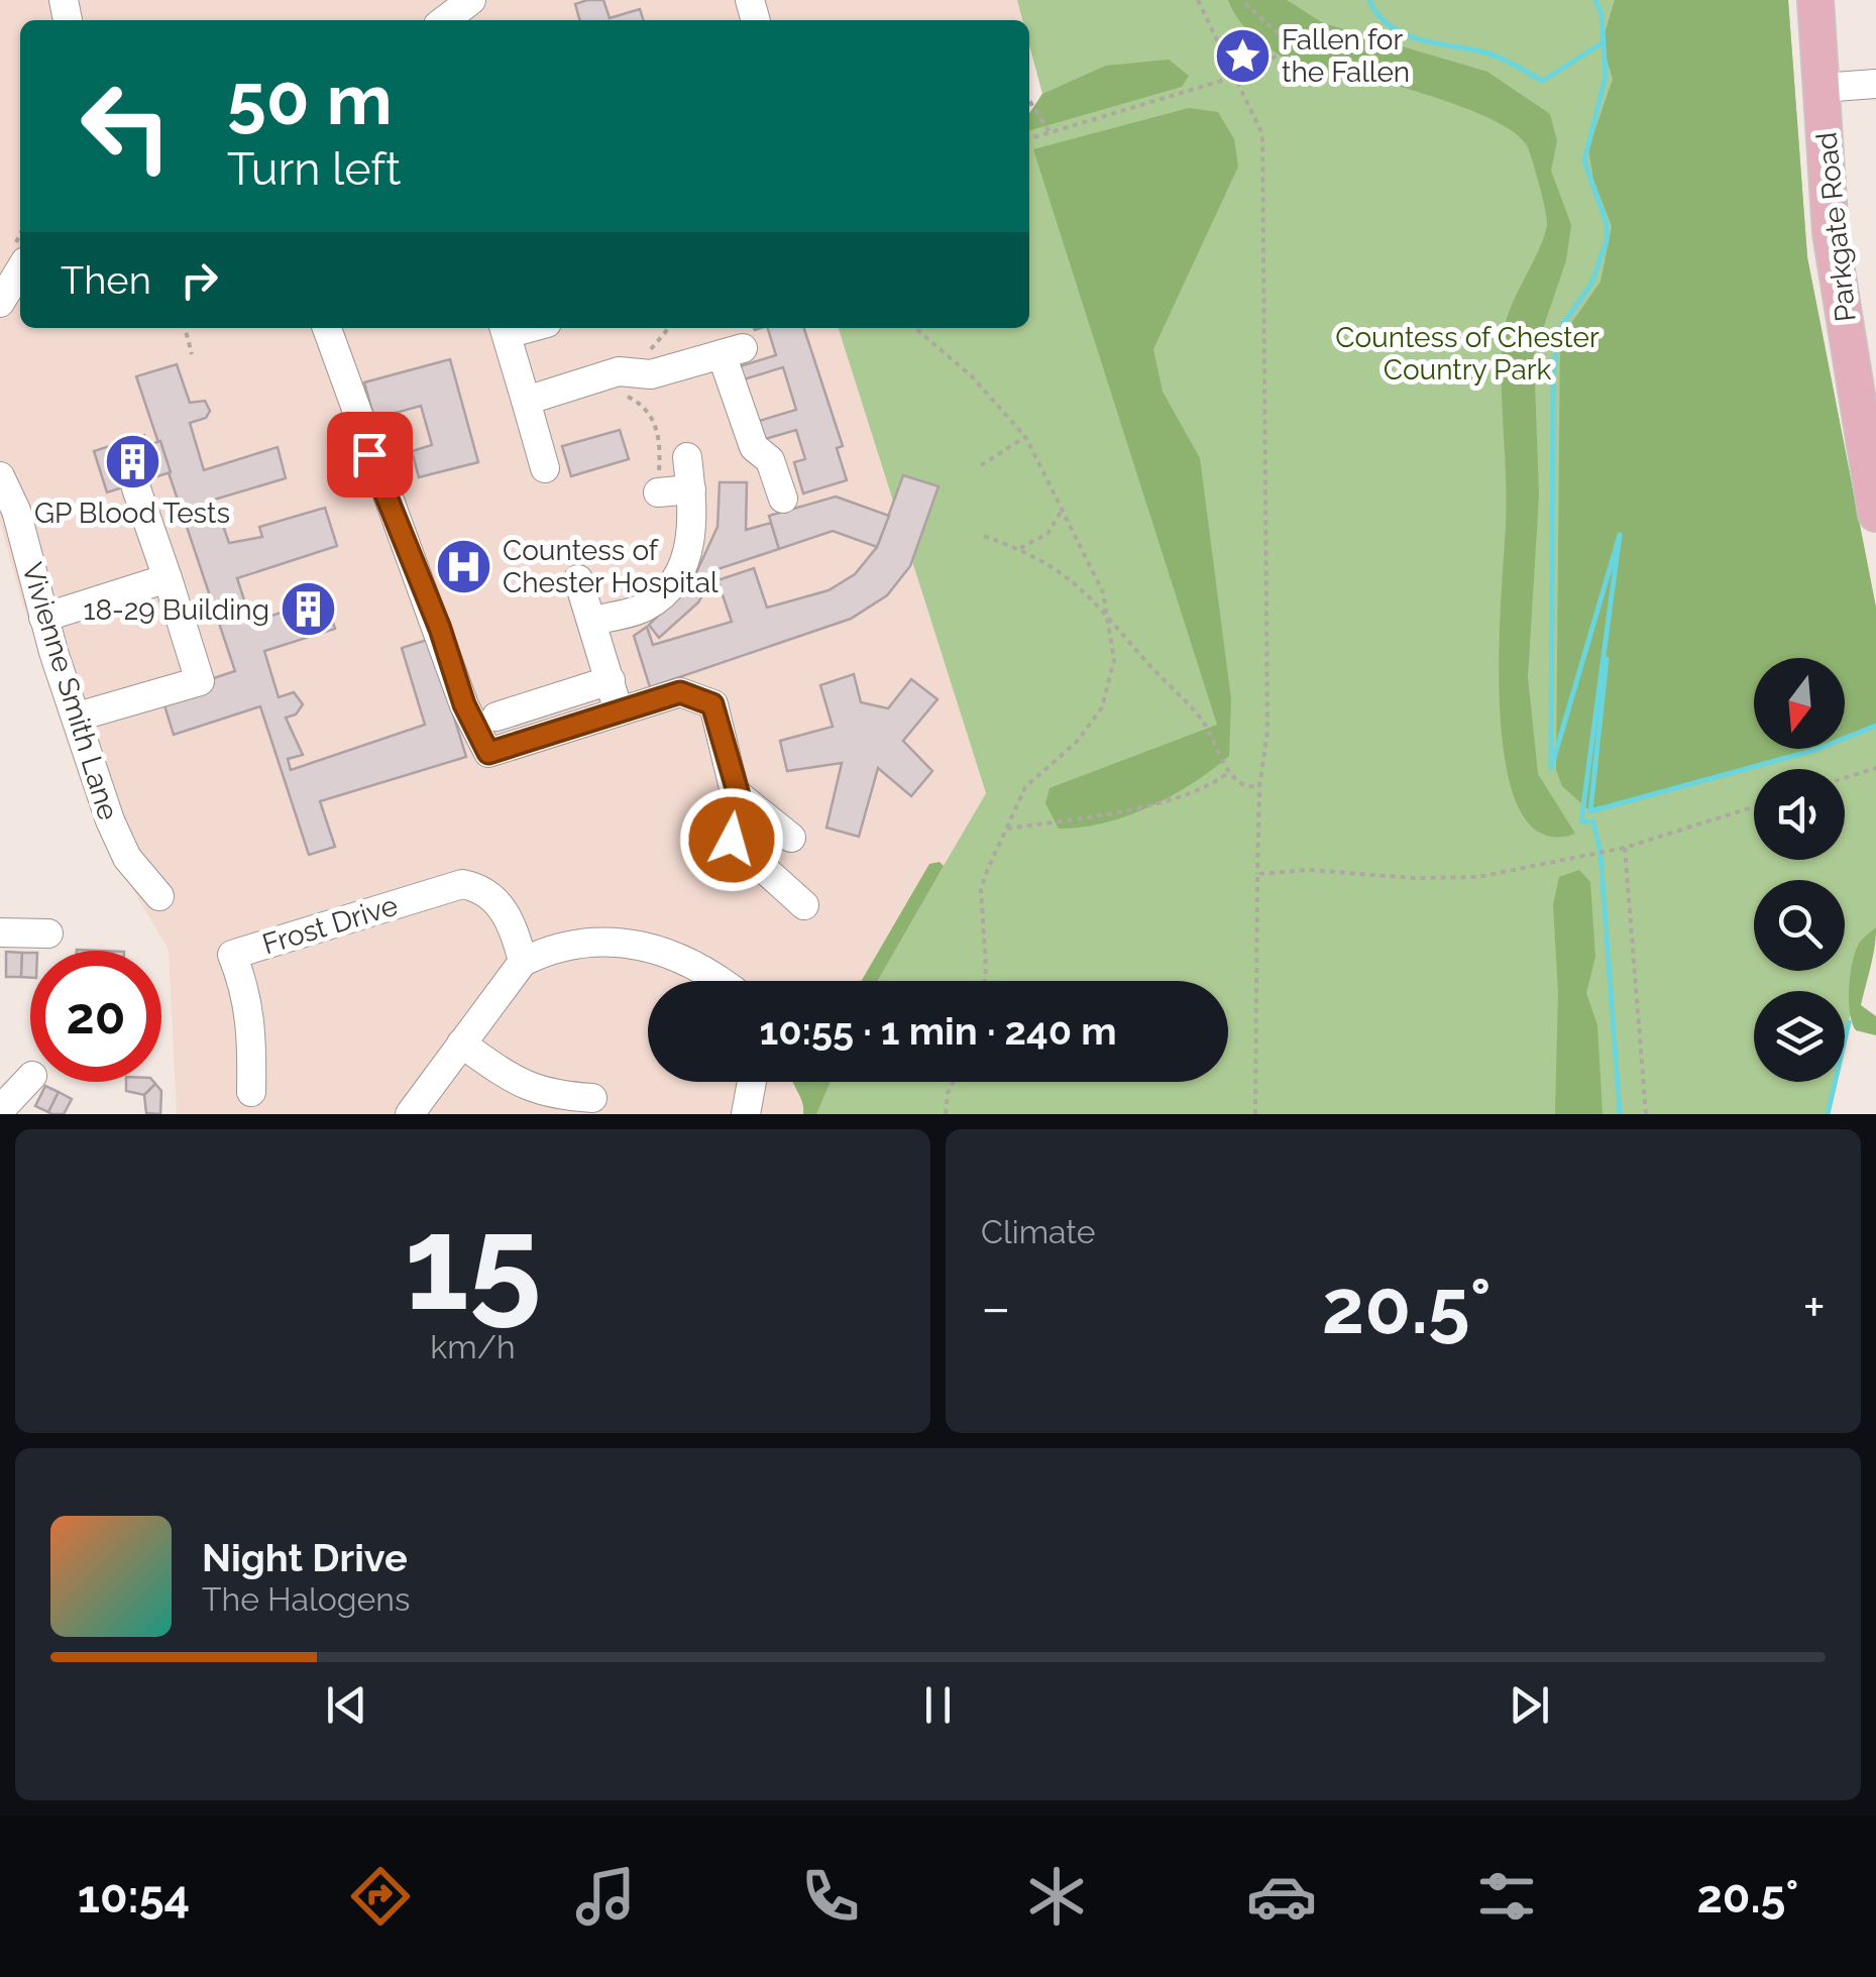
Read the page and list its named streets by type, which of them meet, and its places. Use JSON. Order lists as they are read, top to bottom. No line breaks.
{"streets":{"main road":["Parkgate Road"],"street":["Vivienne Smith Lane","Frost Drive"]},"parks":["Countess of Chester Country Park"],"places":{"place":["Fallen for the Fallen"],"building":["GP Blood Tests","18-29 Building"],"hospital":["Countess of Chester Hospital"]},"north":"bottom","page":{"turn":["50 m","Turn left"],"then":"Then","limit":"20","trip":"10:55 · 1 min · 240 m","tile":[["15","km/h"],"Climate"],"heat":["−","20.5°","+"],"song":["Night Drive","The Halogens"],"tabs":["10:54","20.5°"]}}
